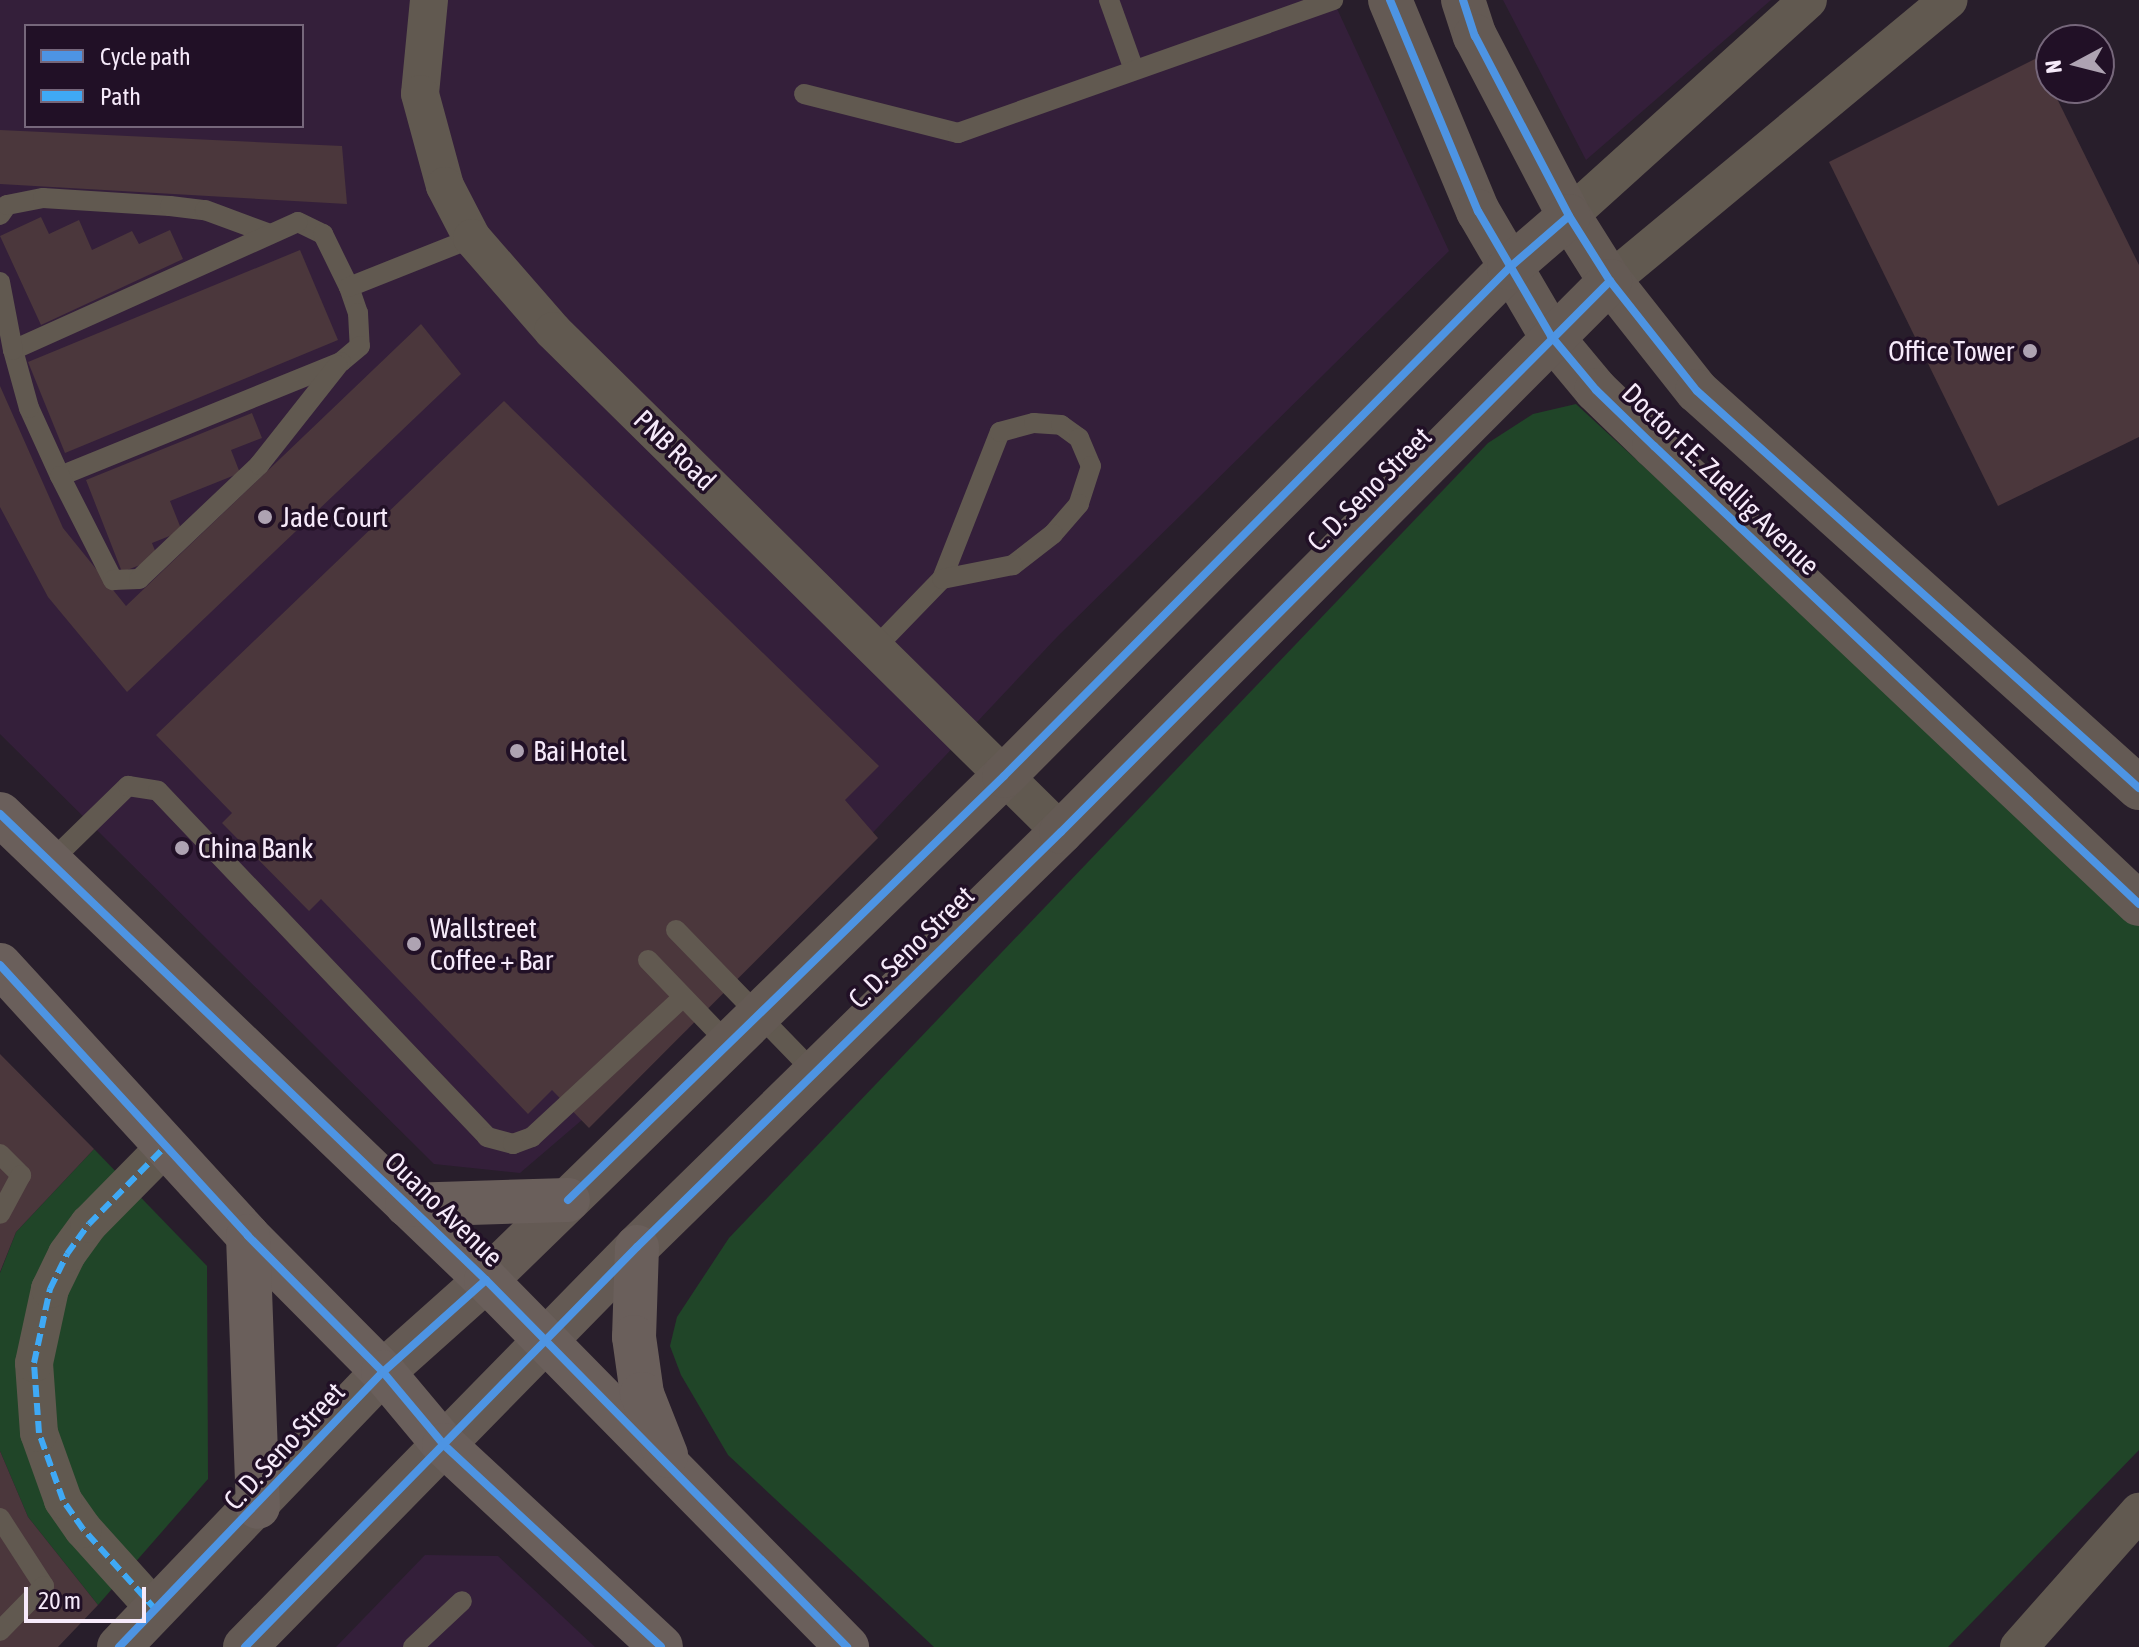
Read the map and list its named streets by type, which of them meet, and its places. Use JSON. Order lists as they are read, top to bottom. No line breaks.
{"streets":{"highway":["Ouano Avenue"],"street":["PNB Road","Doctor F.E. Zuellig Avenue","C. D. Seno Street"]},"crossings":[["PNB Road","C. D. Seno Street"],["Doctor F.E. Zuellig Avenue","C. D. Seno Street"],["C. D. Seno Street","Ouano Avenue"]],"places":["Office Tower","Jade Court","Bai Hotel","China Bank","Wallstreet Coffee + Bar"],"legend":["Cycle path","Path"],"scale_bar":"20 m","north":"left"}
